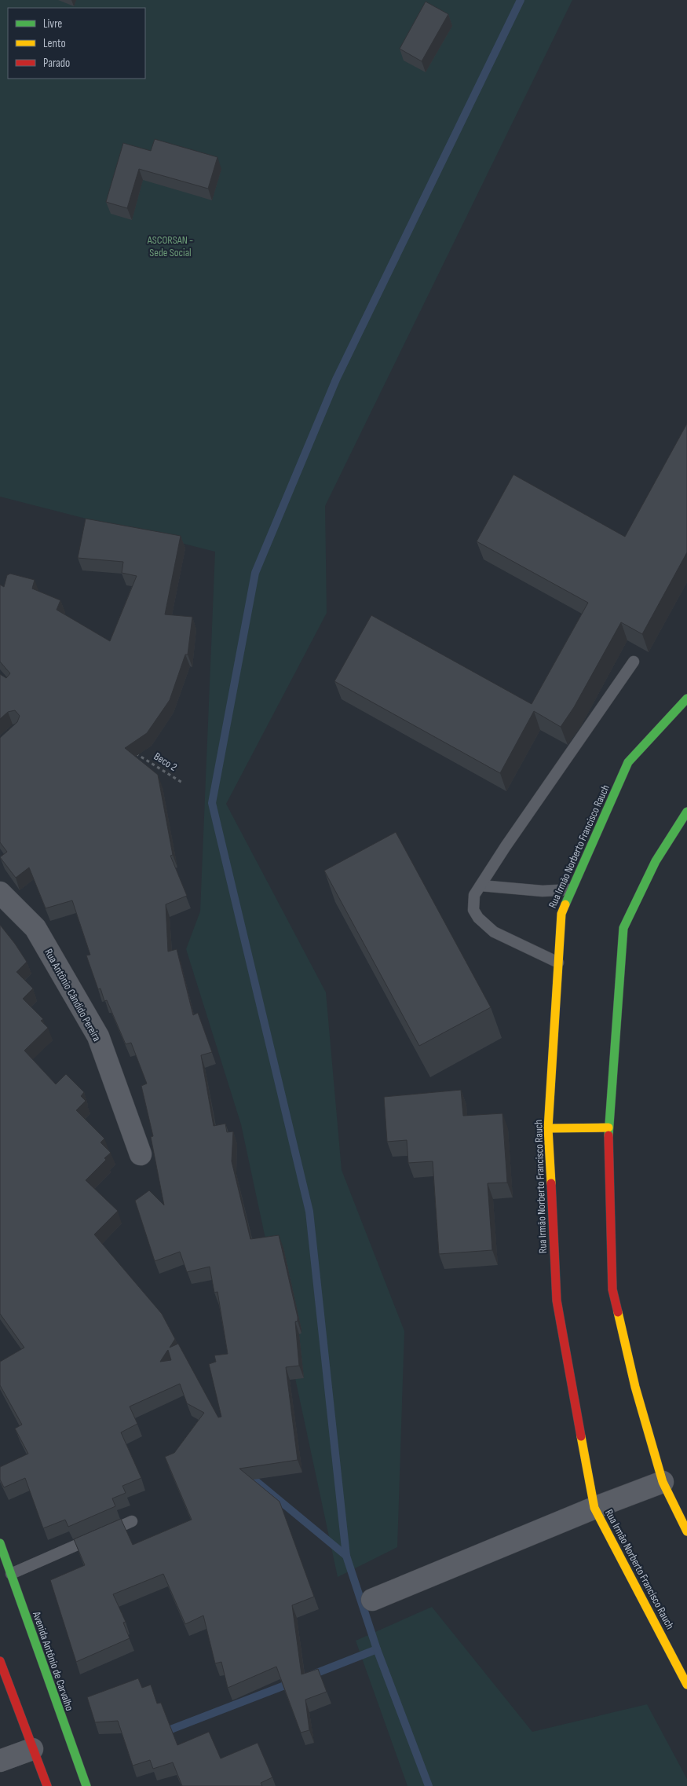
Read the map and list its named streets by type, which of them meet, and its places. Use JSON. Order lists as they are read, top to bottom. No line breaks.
{"streets":{"street":["Rua Irmão Norberto Francisco Rauch","Rua Antônio Cândido Pereira","Avenida Antônio de Carvalho"],"path":["Beco 2"]},"parks":["ASCORSAN - Sede Social"],"legend":["Livre","Lento","Parado"]}
